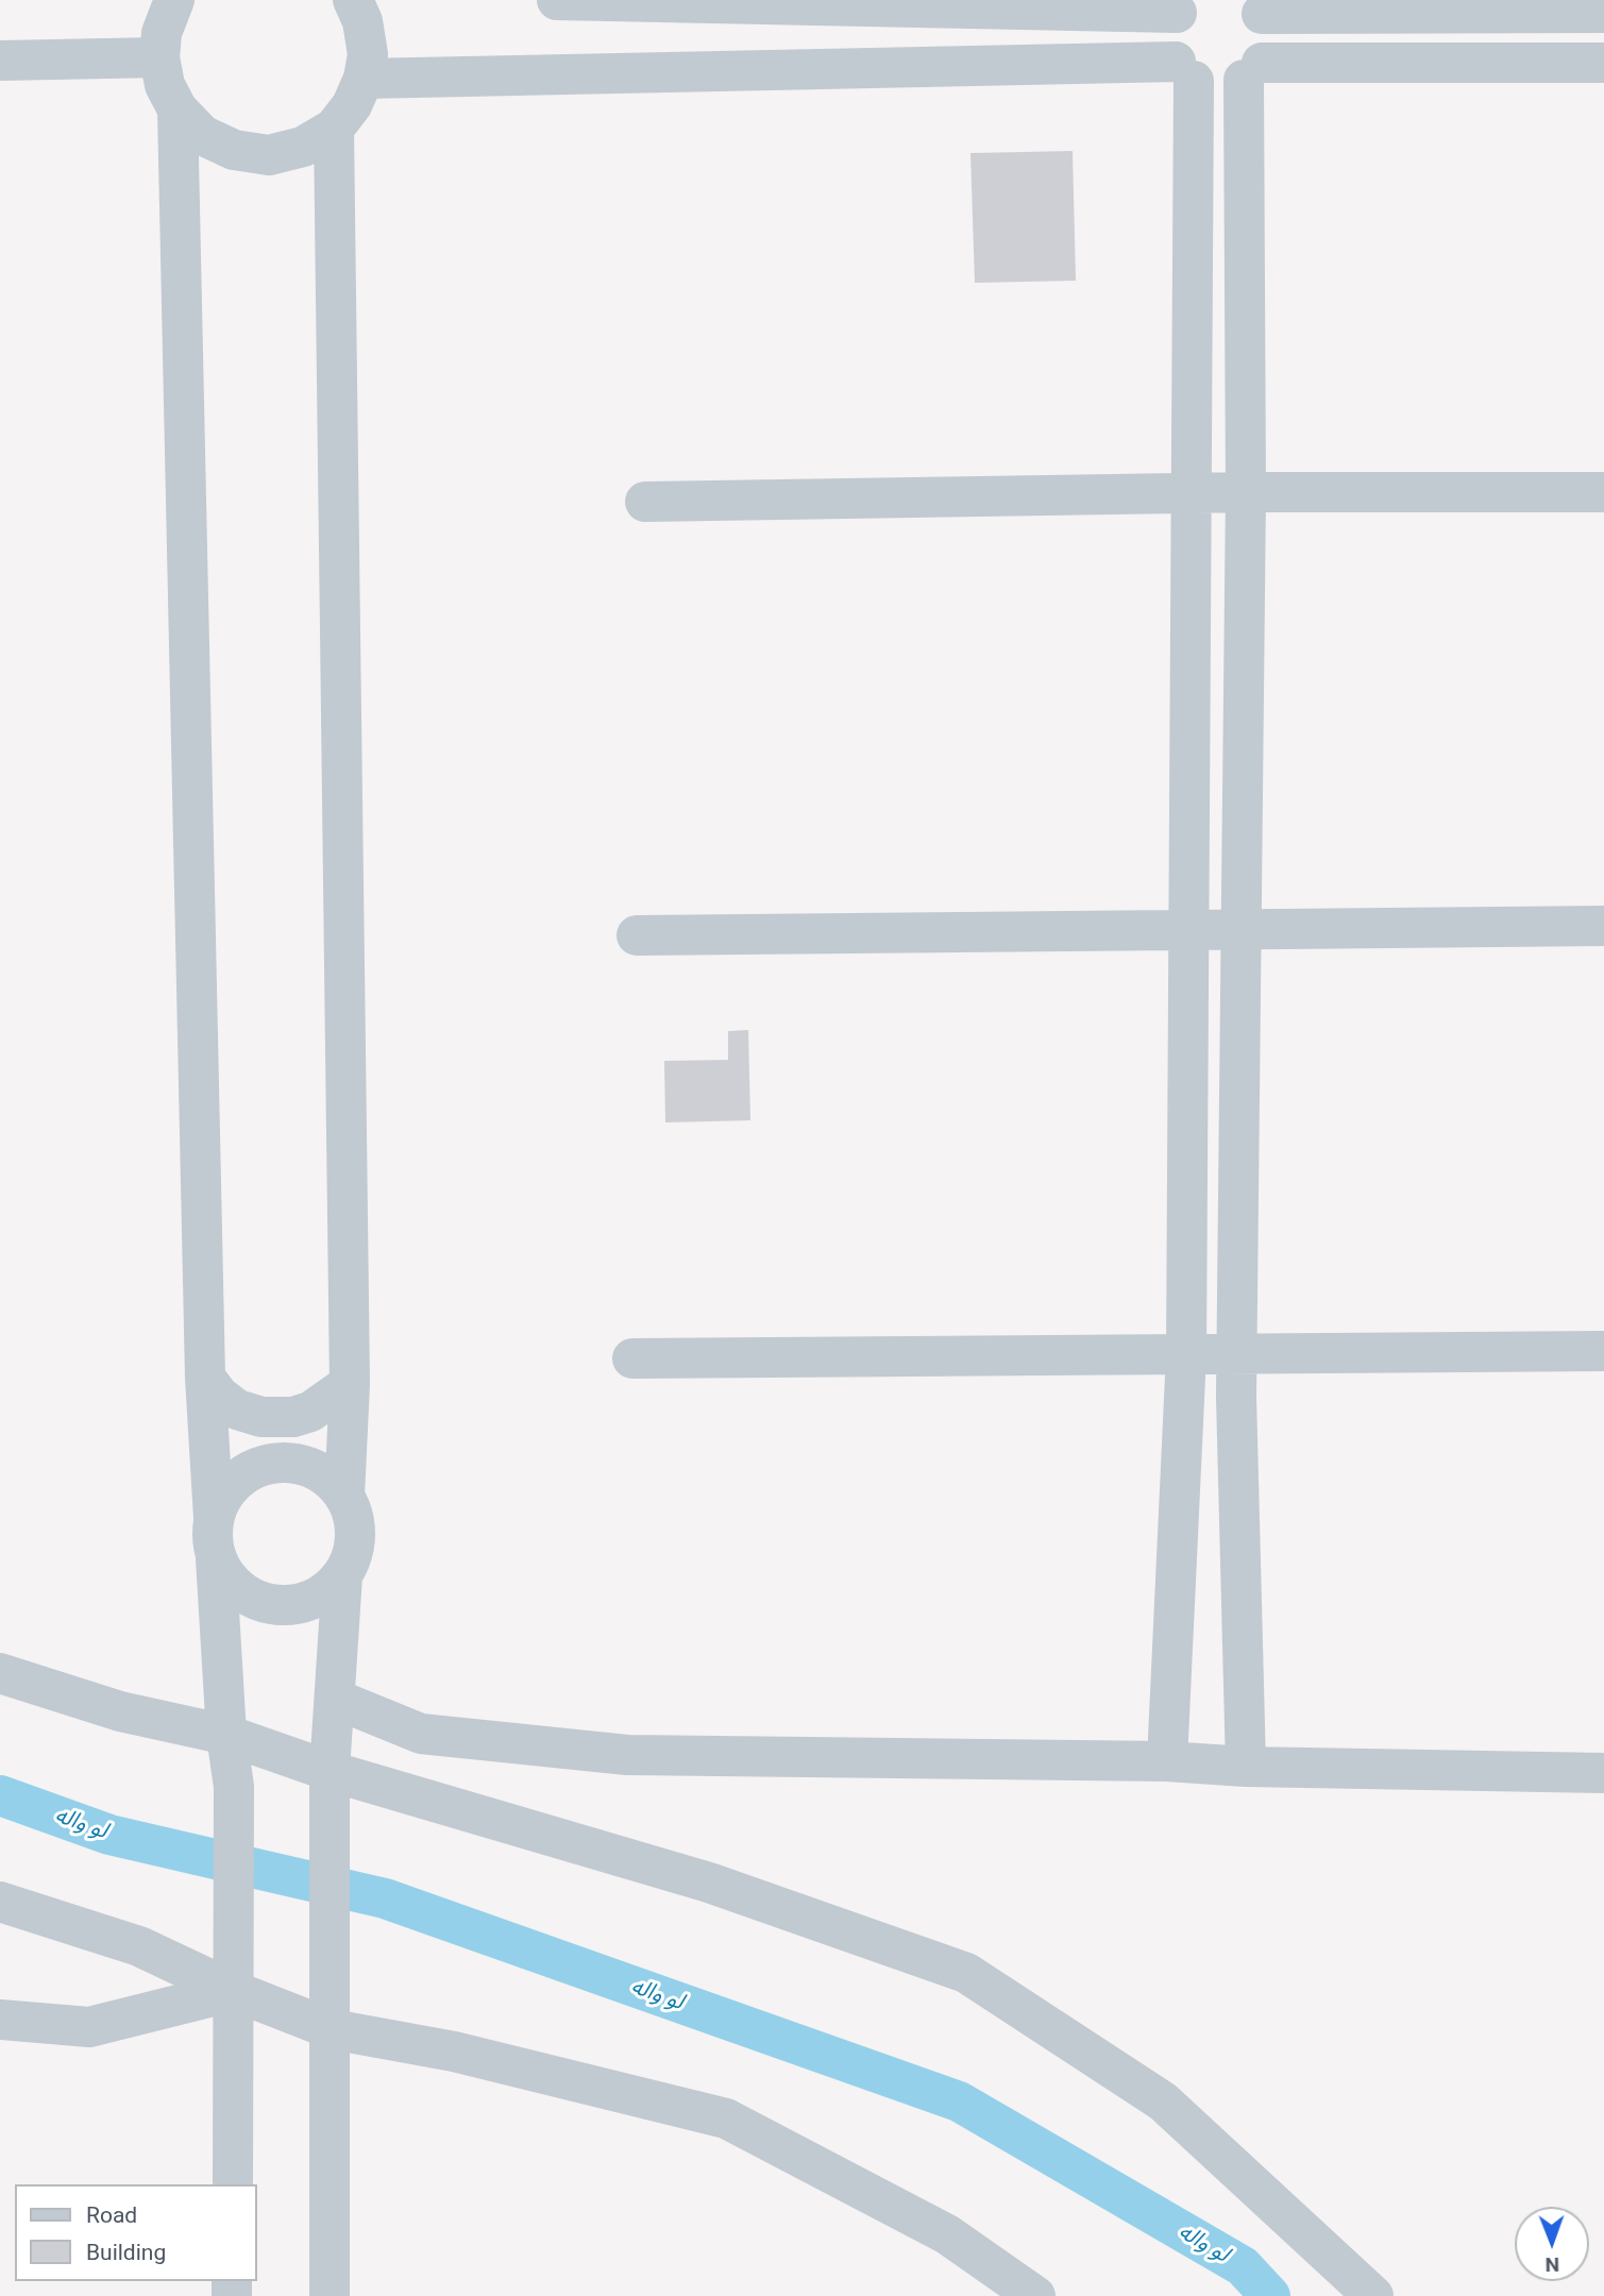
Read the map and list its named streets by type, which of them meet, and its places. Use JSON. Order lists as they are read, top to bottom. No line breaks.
{"water":["لو واله"],"legend":["Road","Building"],"north":"bottom"}
